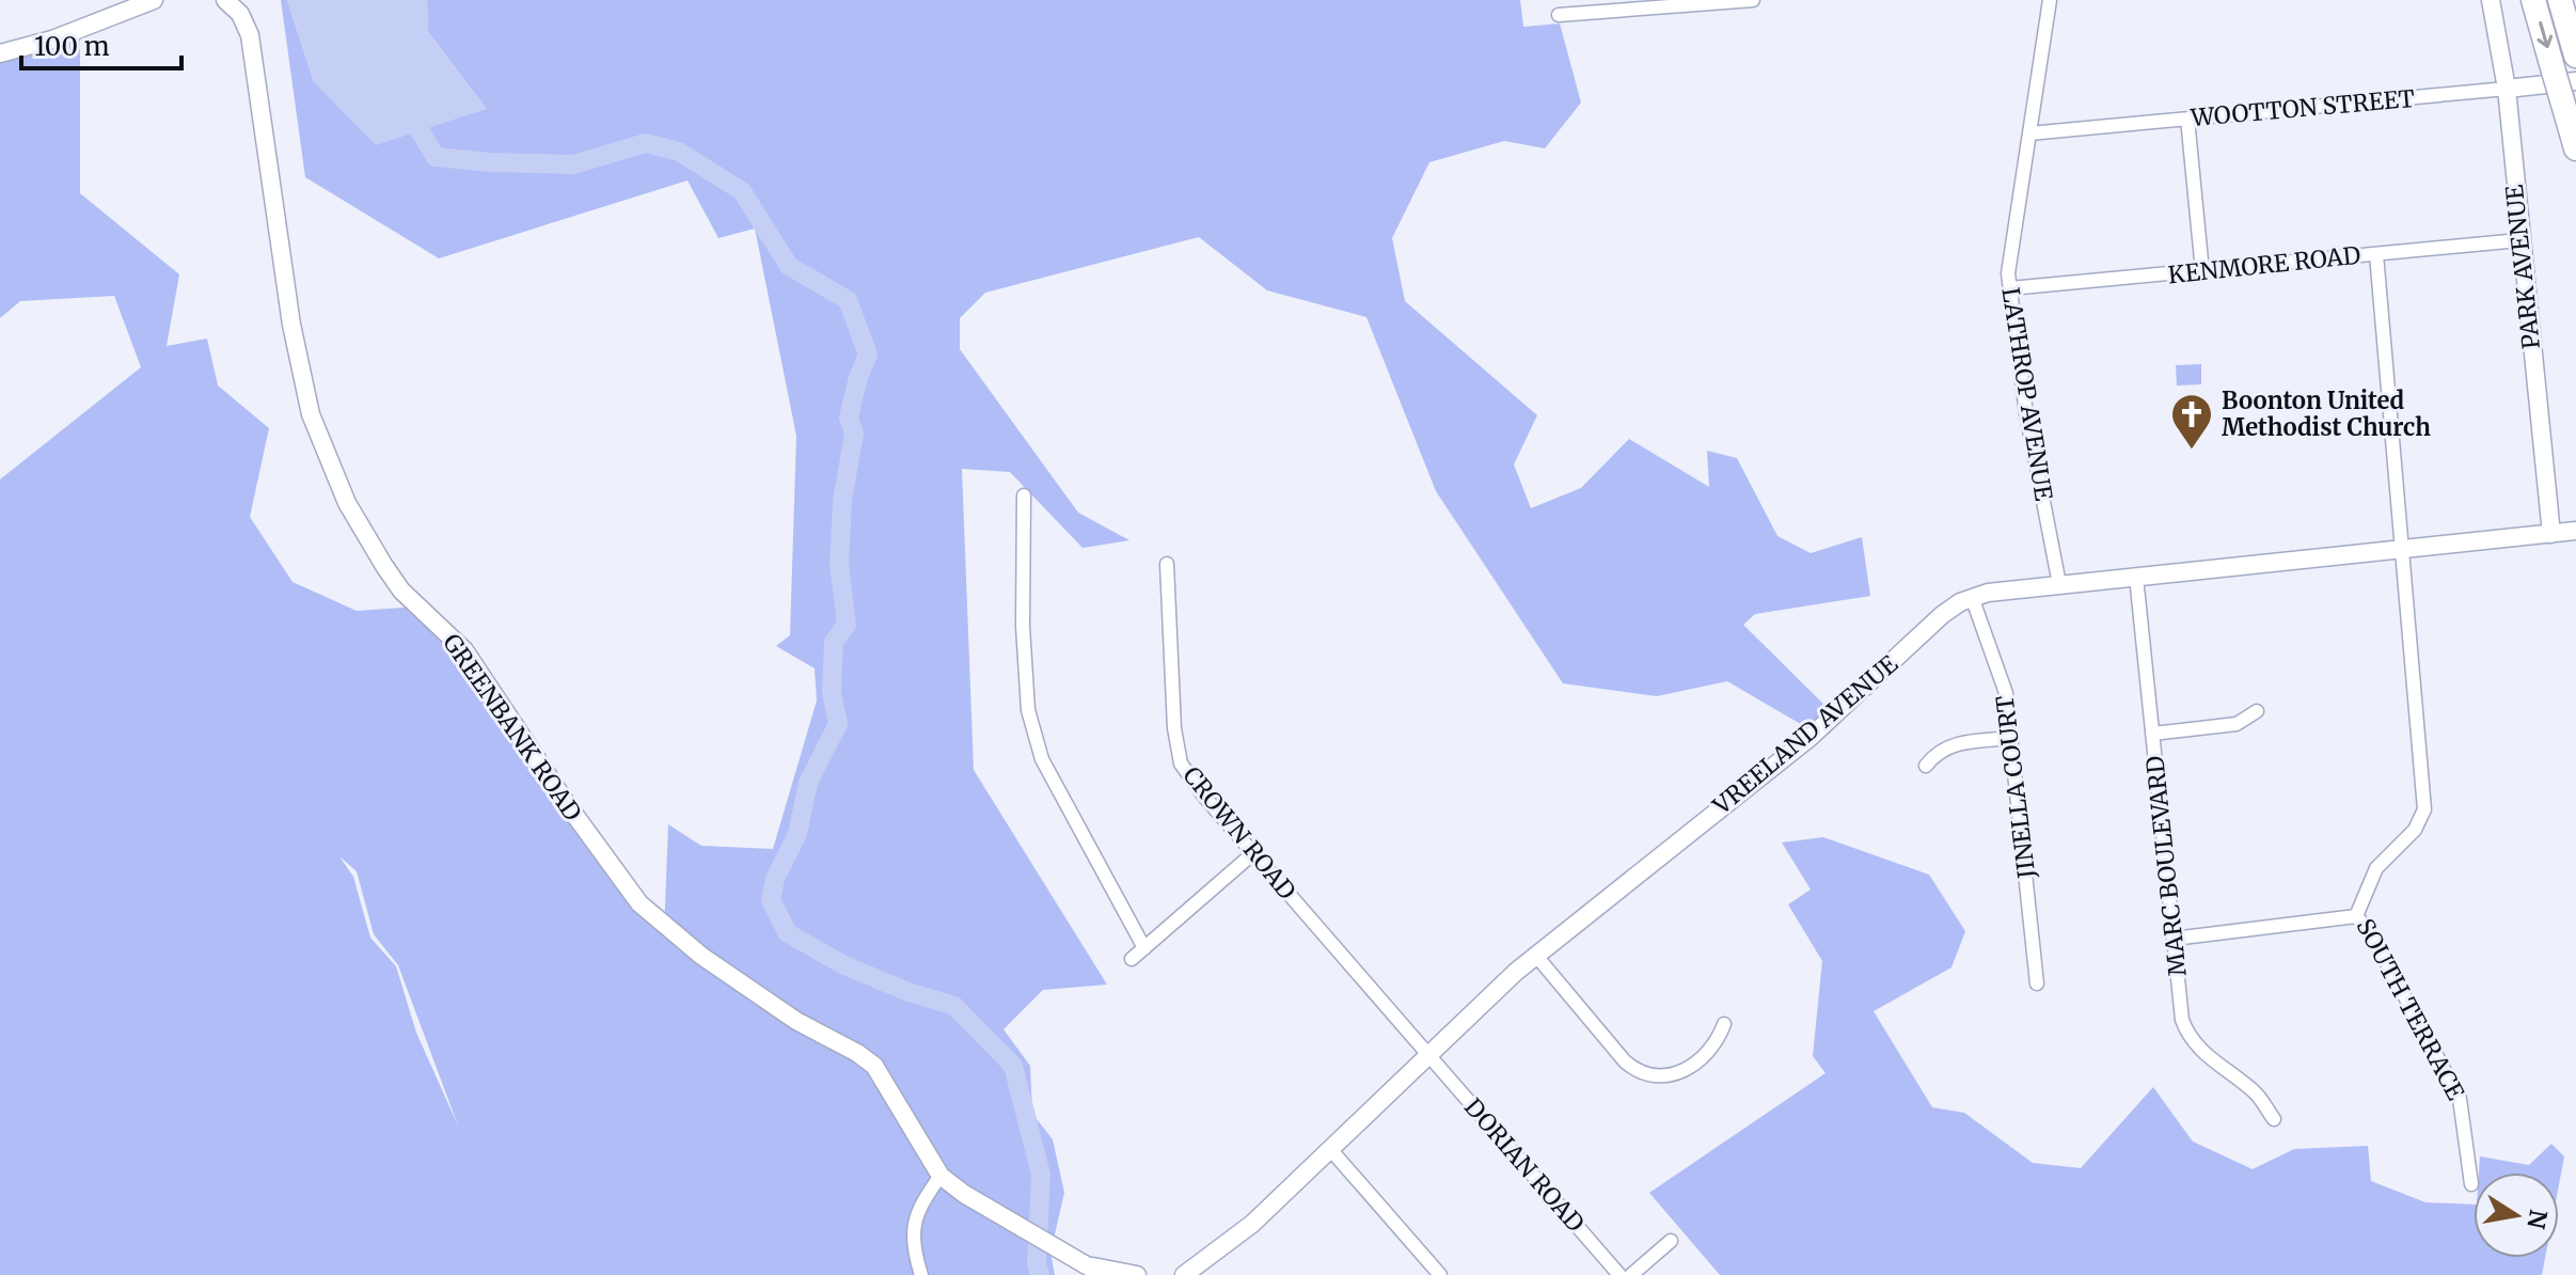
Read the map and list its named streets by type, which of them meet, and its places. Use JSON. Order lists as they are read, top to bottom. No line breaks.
{"streets":{"street":["WOOTTON STREET","KENMORE ROAD","PARK AVENUE","LATHROP AVENUE","GREENBANK ROAD","VREELAND AVENUE","JINELLA COURT","CROWN ROAD","MARC BOULEVARD","SOUTH TERRACE","DORIAN ROAD"]},"crossings":[["WOOTTON STREET","PARK AVENUE"],["WOOTTON STREET","LATHROP AVENUE"],["KENMORE ROAD","PARK AVENUE"],["KENMORE ROAD","LATHROP AVENUE"],["KENMORE ROAD","SOUTH TERRACE"],["PARK AVENUE","VREELAND AVENUE"],["LATHROP AVENUE","VREELAND AVENUE"],["VREELAND AVENUE","JINELLA COURT"],["VREELAND AVENUE","CROWN ROAD"],["VREELAND AVENUE","MARC BOULEVARD"],["VREELAND AVENUE","SOUTH TERRACE"],["VREELAND AVENUE","DORIAN ROAD"],["CROWN ROAD","DORIAN ROAD"]],"places":{"church":["Boonton United Methodist Church"]},"scale_bar":"100 m","north":"right"}
